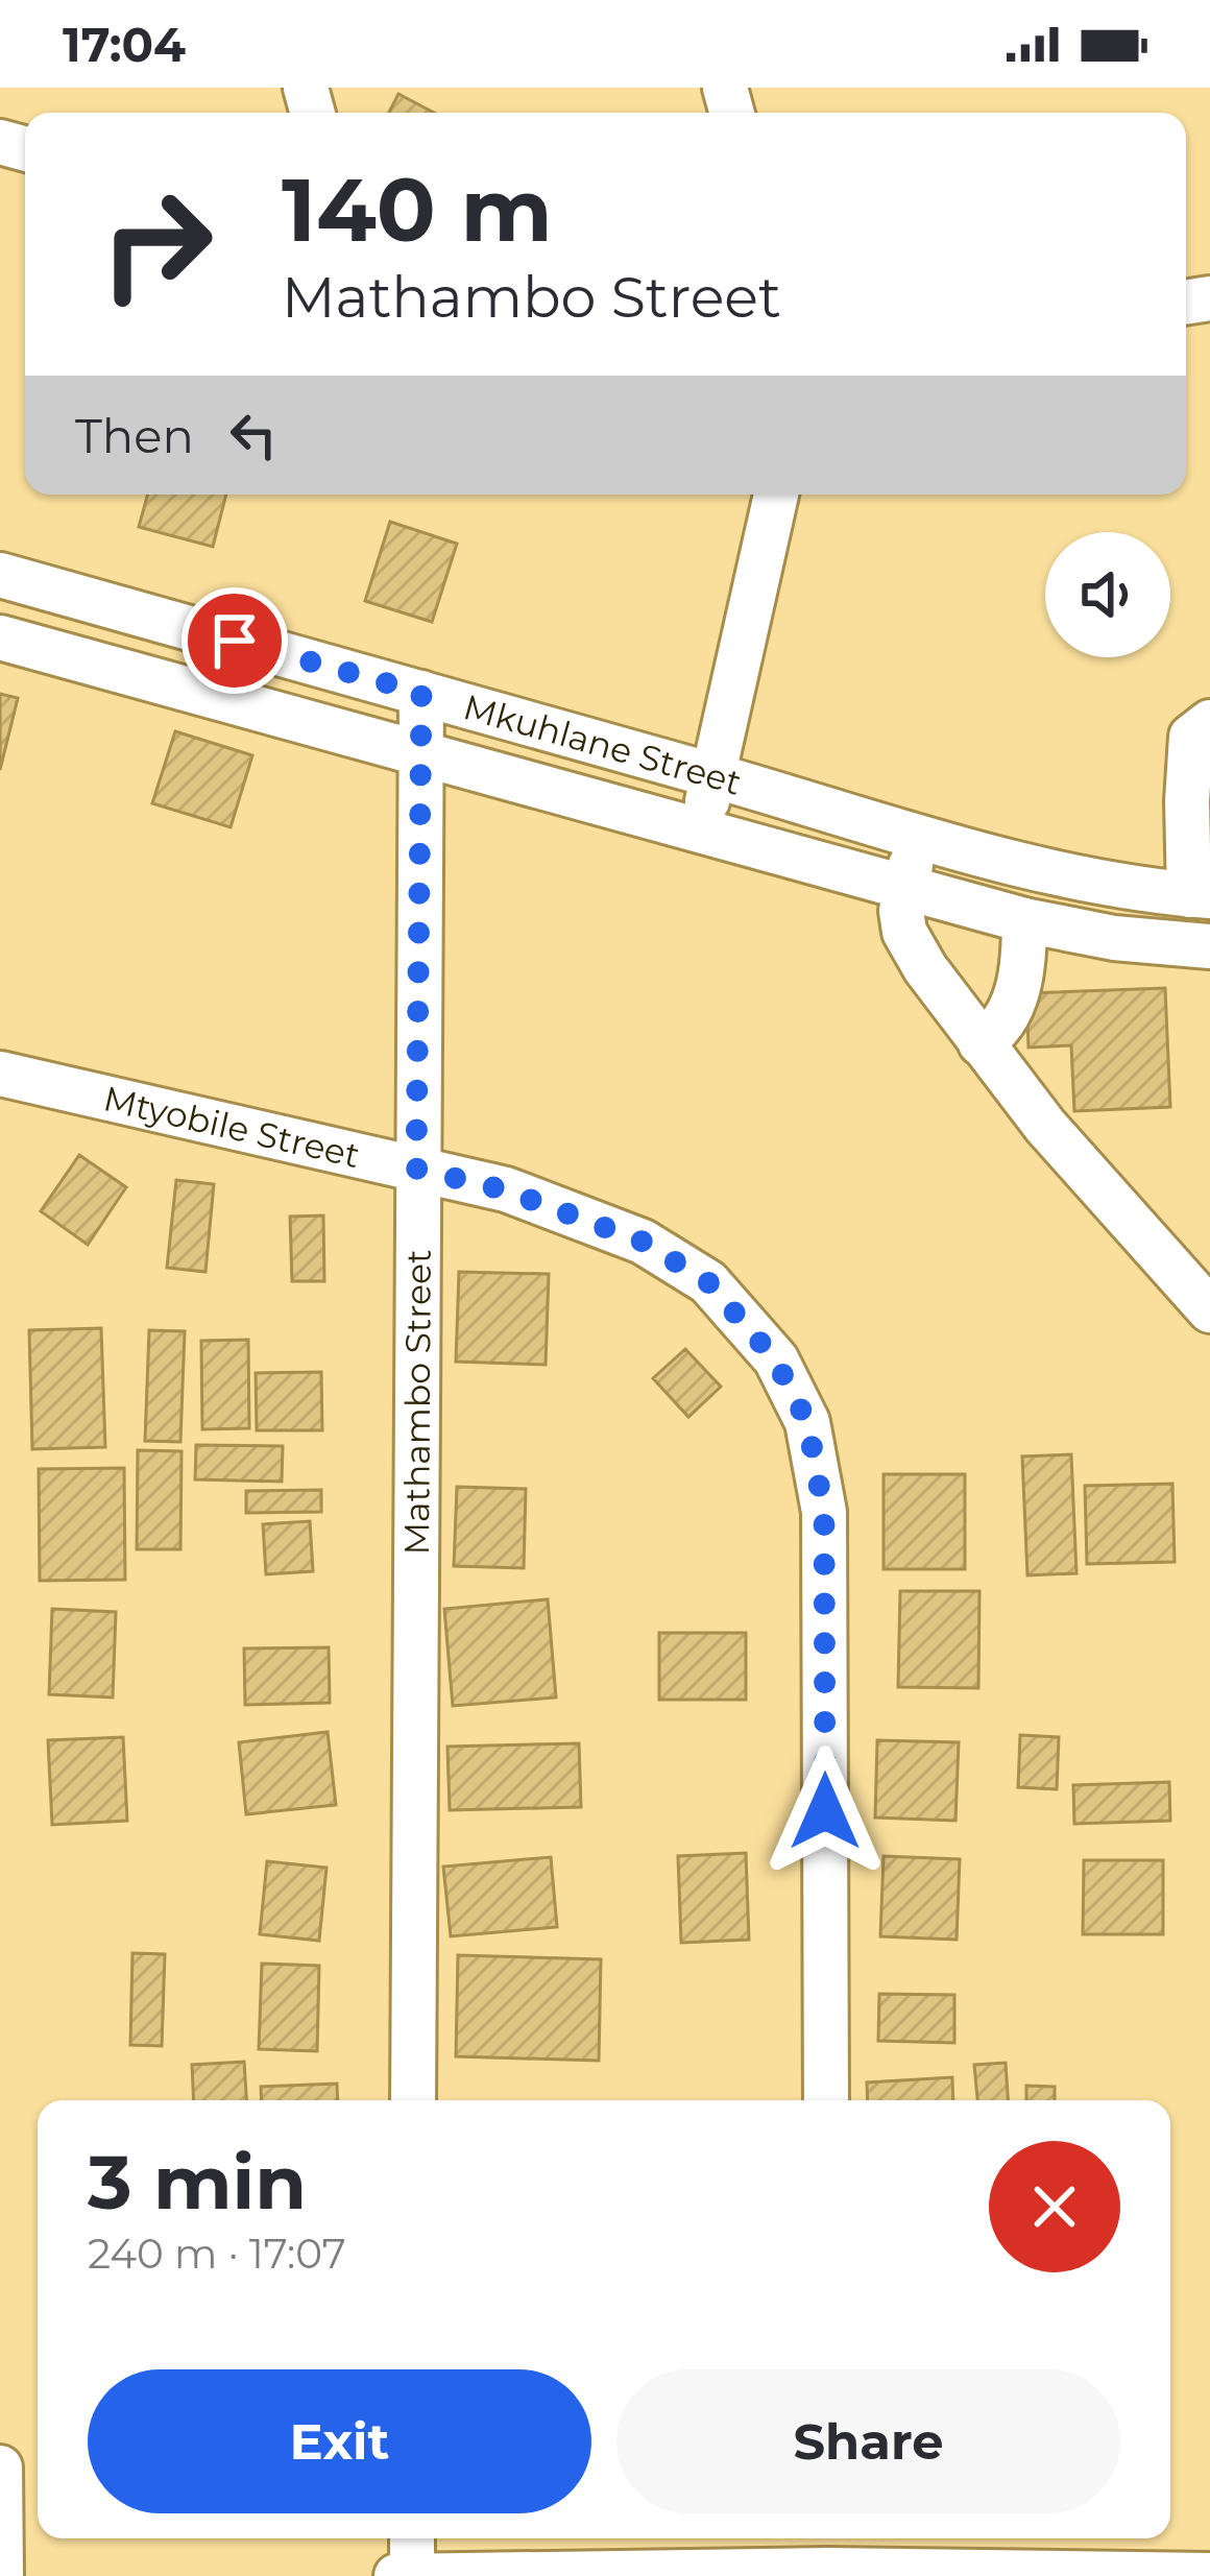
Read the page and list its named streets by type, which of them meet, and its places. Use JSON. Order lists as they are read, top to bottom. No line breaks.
{"streets":{"street":["Mkuhlane Street","Mtyobile Street","Mathambo Street"]},"crossings":[["Mkuhlane Street","Mathambo Street"],["Mtyobile Street","Mathambo Street"]],"page":{"status":"17:04","turn":["140 m","Mathambo Street"],"then":"Then","heading":["3 min","240 m · 17:07"],"buttons":["Exit","Share"]}}
